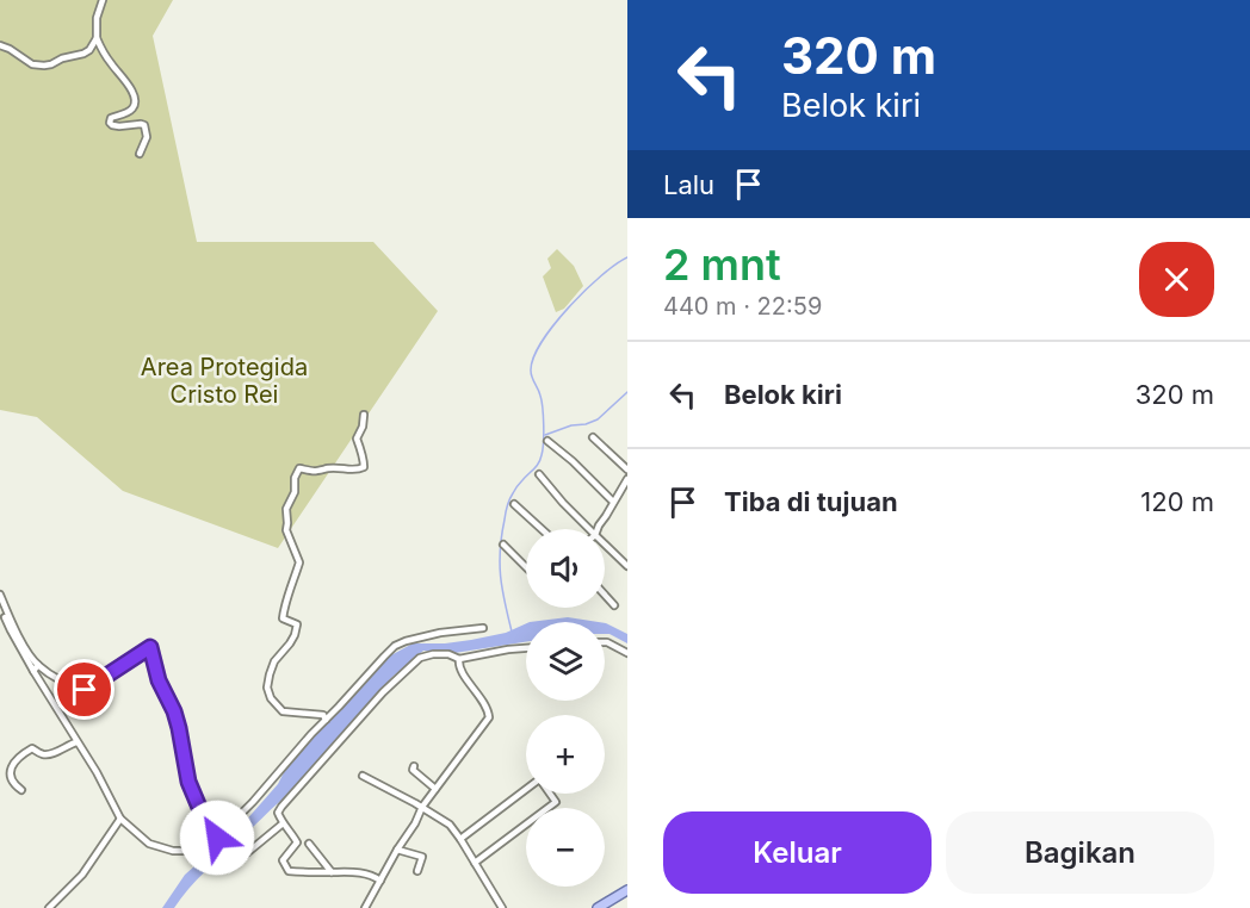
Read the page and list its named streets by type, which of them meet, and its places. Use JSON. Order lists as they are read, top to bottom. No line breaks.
{"parks":["Area Protegida Cristo Rei"],"page":{"turn":["320 m","Belok kiri"],"then":"Lalu","heading":["2 mnt","440 m · 22:59"],"list":[{"name":"Belok kiri","value":"320 m"},{"name":"Tiba di tujuan","value":"120 m"}],"map_buttons":["+","−"],"buttons":["Keluar","Bagikan"]}}
